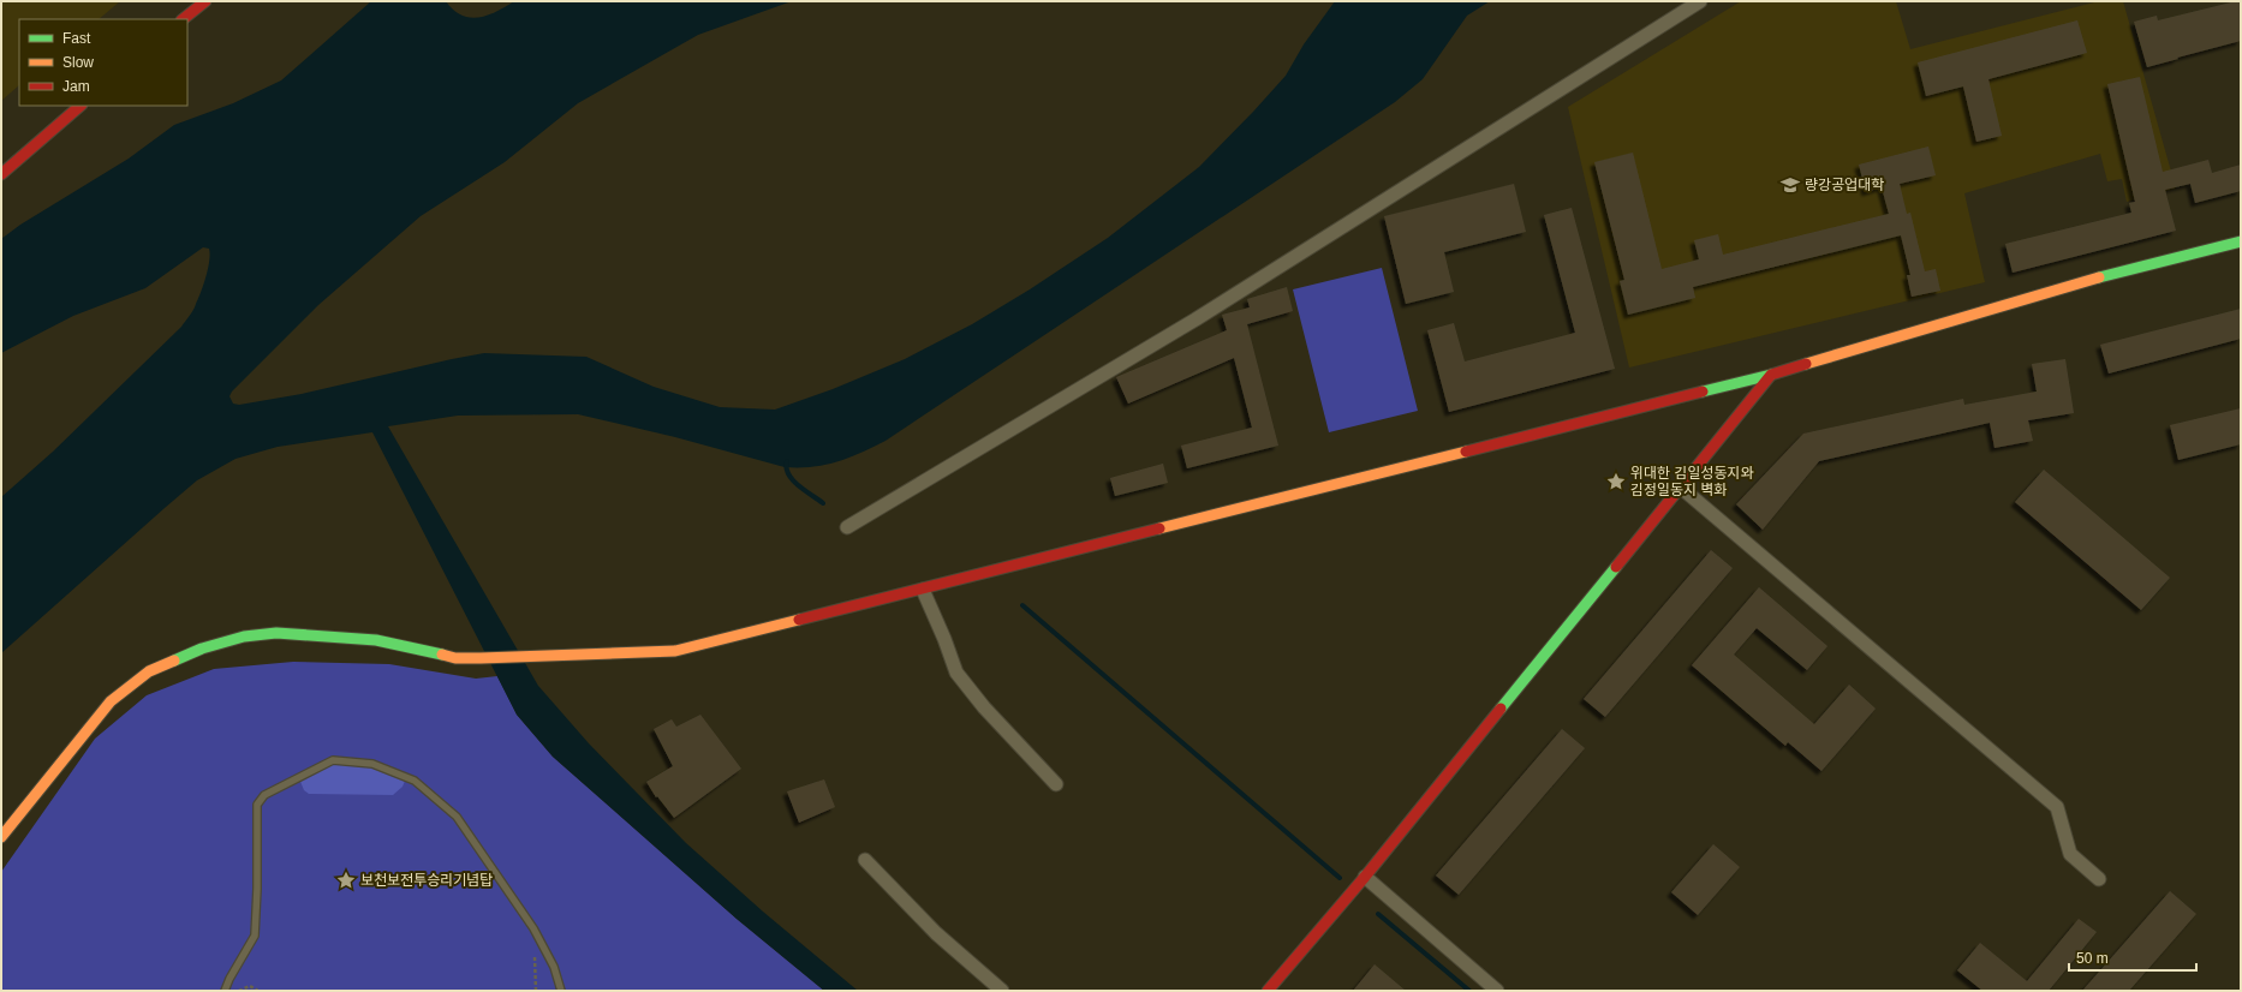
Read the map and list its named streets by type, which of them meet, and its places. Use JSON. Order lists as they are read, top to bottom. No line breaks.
{"places":{"school or university":["량강공업대학"],"place":["위대한 김일성동지와 김정일동지 벽화","보천보전투승리기념탑"]},"legend":["Fast","Slow","Jam"],"scale_bar":"50 m"}
